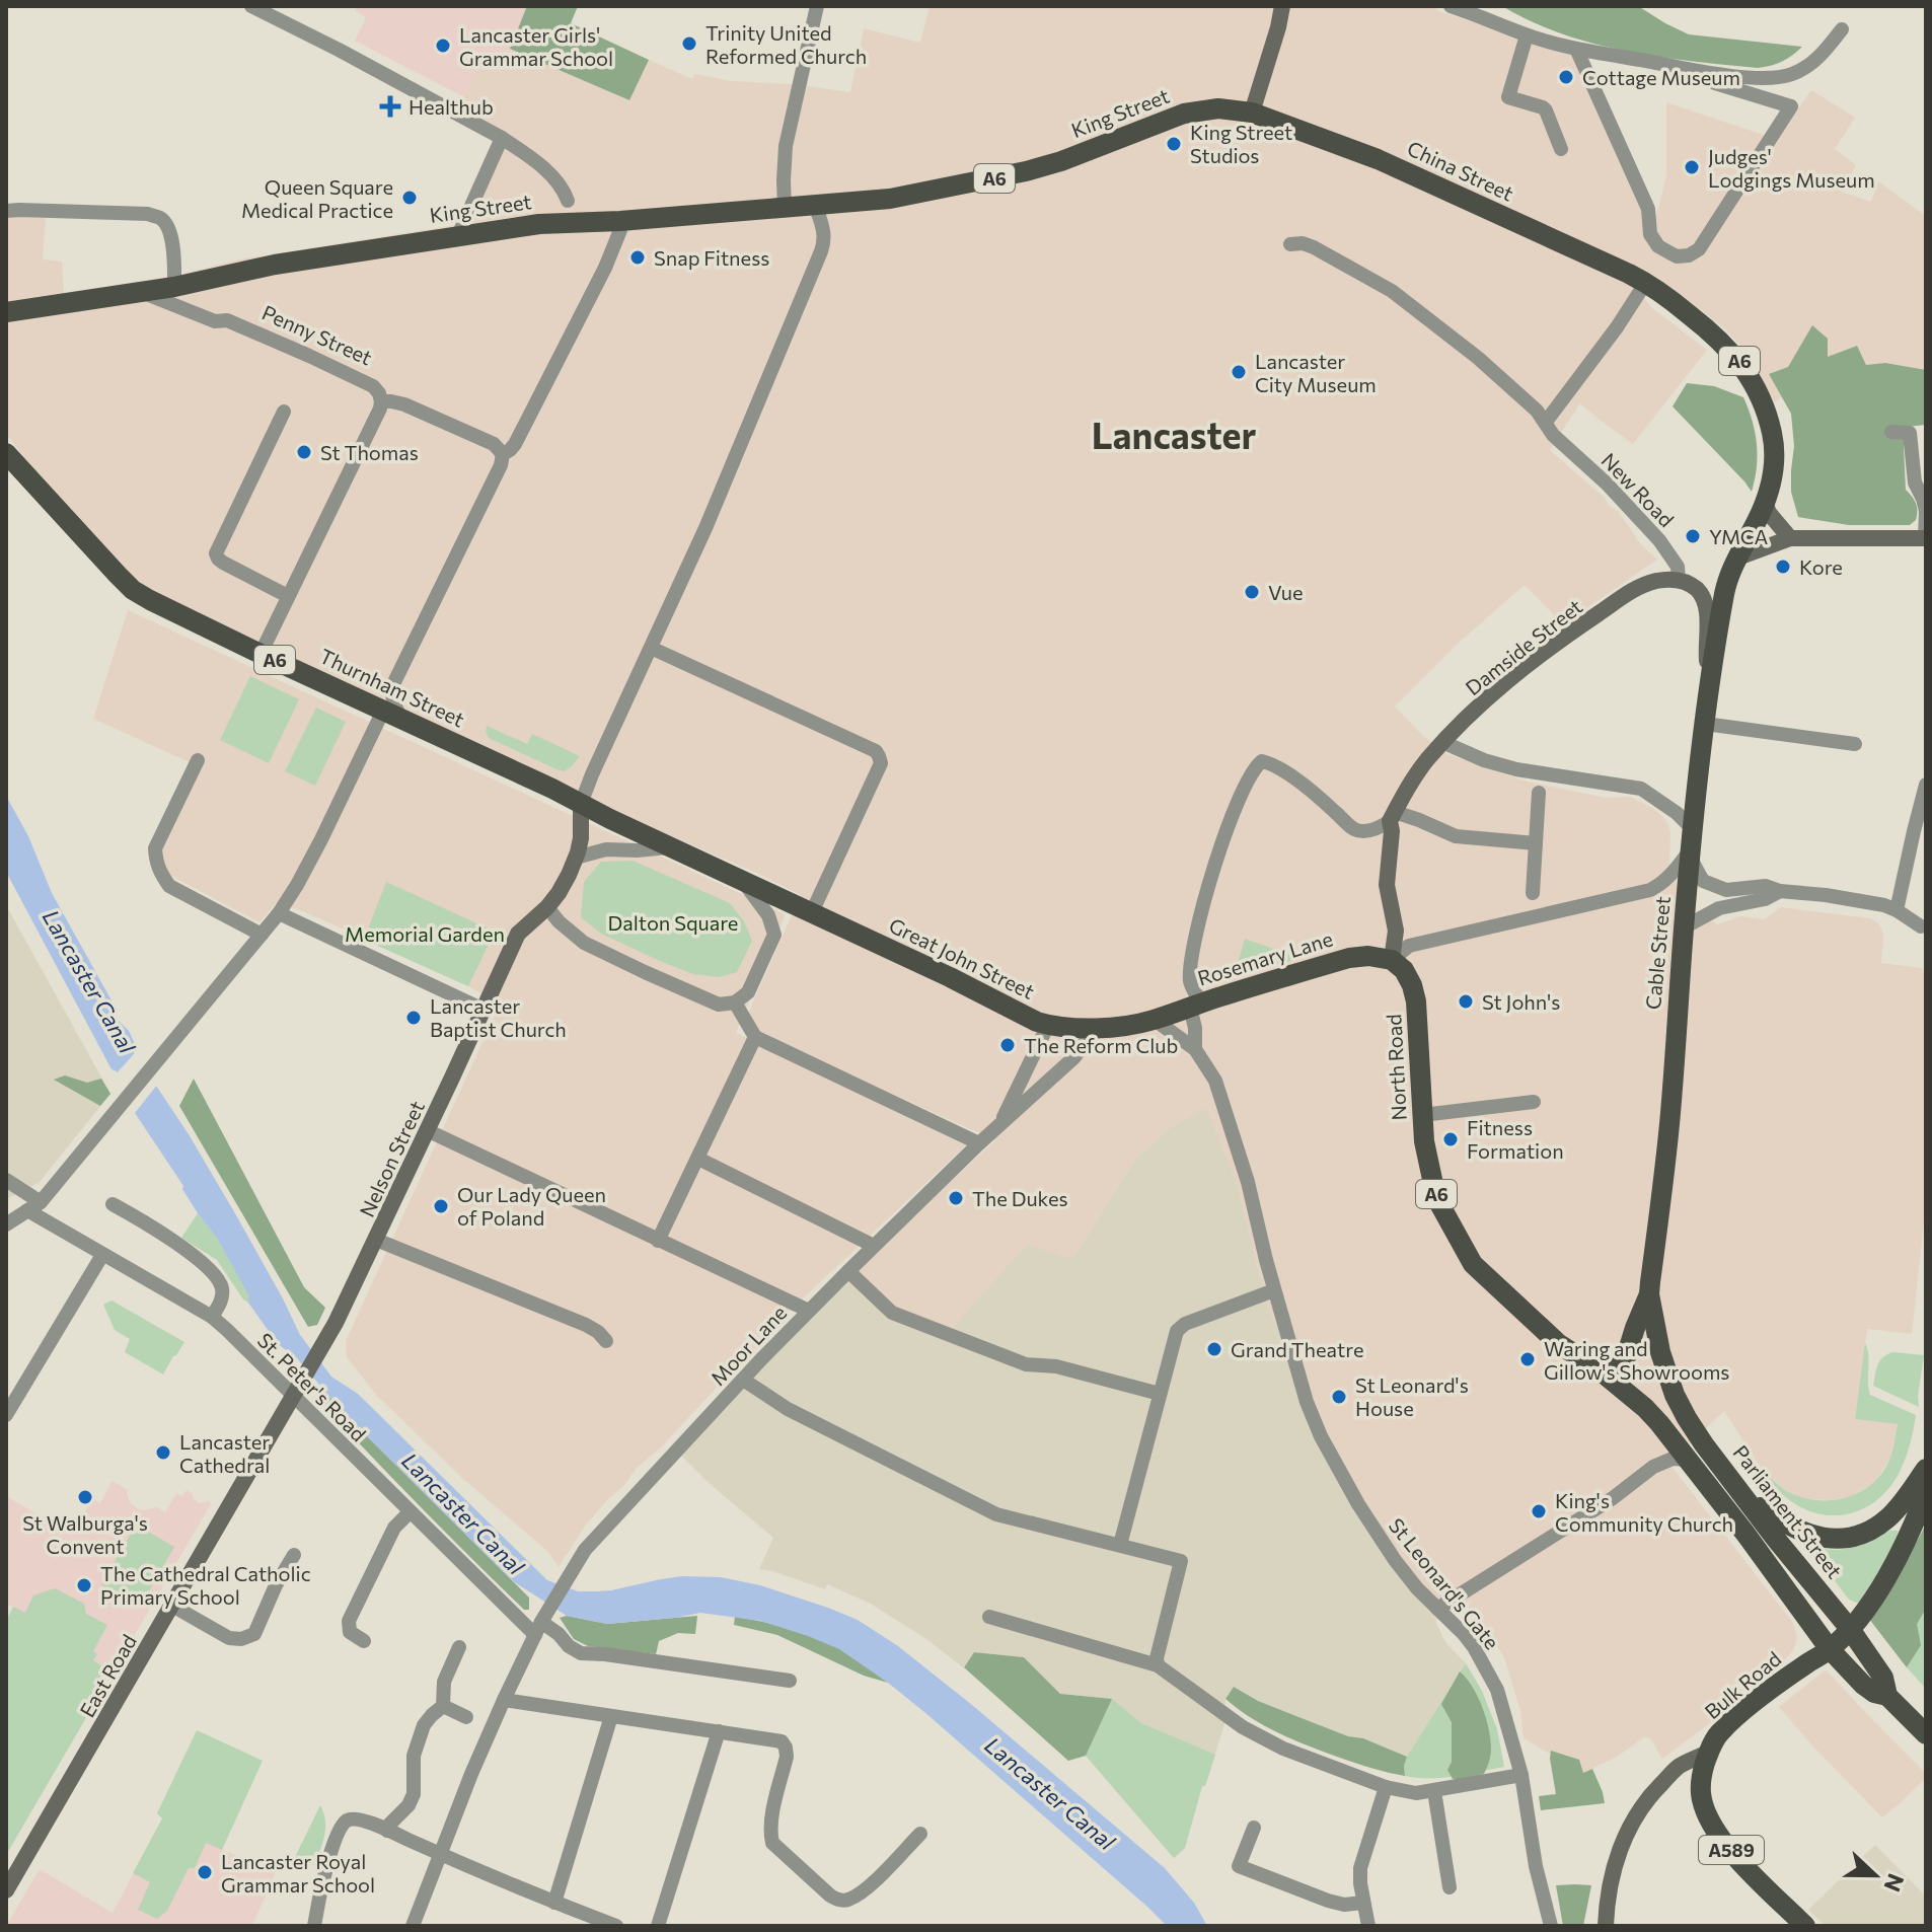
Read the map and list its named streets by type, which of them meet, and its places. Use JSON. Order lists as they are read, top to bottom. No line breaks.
{"streets":{"main road":["King Street","China Street","A6","Penny Street","Thurnham Street","Cable Street","Great John Street","Rosemary Lane","North Road","Parliament Street","Bulk Road","A589"],"street":["New Road","Damside Street","Nelson Street","Moor Lane","St. Peter's Road","St Leonard's Gate","East Road"]},"crossings":[["King Street","China Street"],["King Street","A6"],["King Street","Penny Street"],["China Street","A6"],["A6","Thurnham Street"],["A6","Cable Street"],["A6","Great John Street"],["A6","Rosemary Lane"],["A6","North Road"],["A6","Moor Lane"],["A6","Parliament Street"],["A6","St Leonard's Gate"],["New Road","Damside Street"],["New Road","Cable Street"],["Damside Street","St Leonard's Gate"],["Cable Street","Parliament Street"],["Great John Street","Moor Lane"],["Rosemary Lane","North Road"],["Rosemary Lane","St Leonard's Gate"],["North Road","Parliament Street"],["Nelson Street","St. Peter's Road"],["Nelson Street","East Road"],["Moor Lane","St. Peter's Road"],["St. Peter's Road","East Road"],["Parliament Street","Bulk Road"],["Parliament Street","A589"],["Bulk Road","A589"]],"districts":["Lancaster"],"water":["Lancaster Canal"],"parks":["Dalton Square","Memorial Garden"],"places":{"other":["Trinity United Reformed Church","Lancaster Girls' Grammar School","Cottage Museum","King Street Studios","Judges' Lodgings Museum","Queen Square Medical Practice","Snap Fitness","Lancaster City Museum","St Thomas","YMCA","Kore","Vue","St John's","Lancaster Baptist Church","The Reform Club","Fitness Formation","The Dukes","Our Lady Queen of Poland","Grand Theatre","Waring and Gillow's Showrooms","St Leonard's House","Lancaster Cathedral","St Walburga's Convent","King's Community Church","The Cathedral Catholic Primary School","Lancaster Royal Grammar School"],"health":["Healthub"]},"north":"right"}
